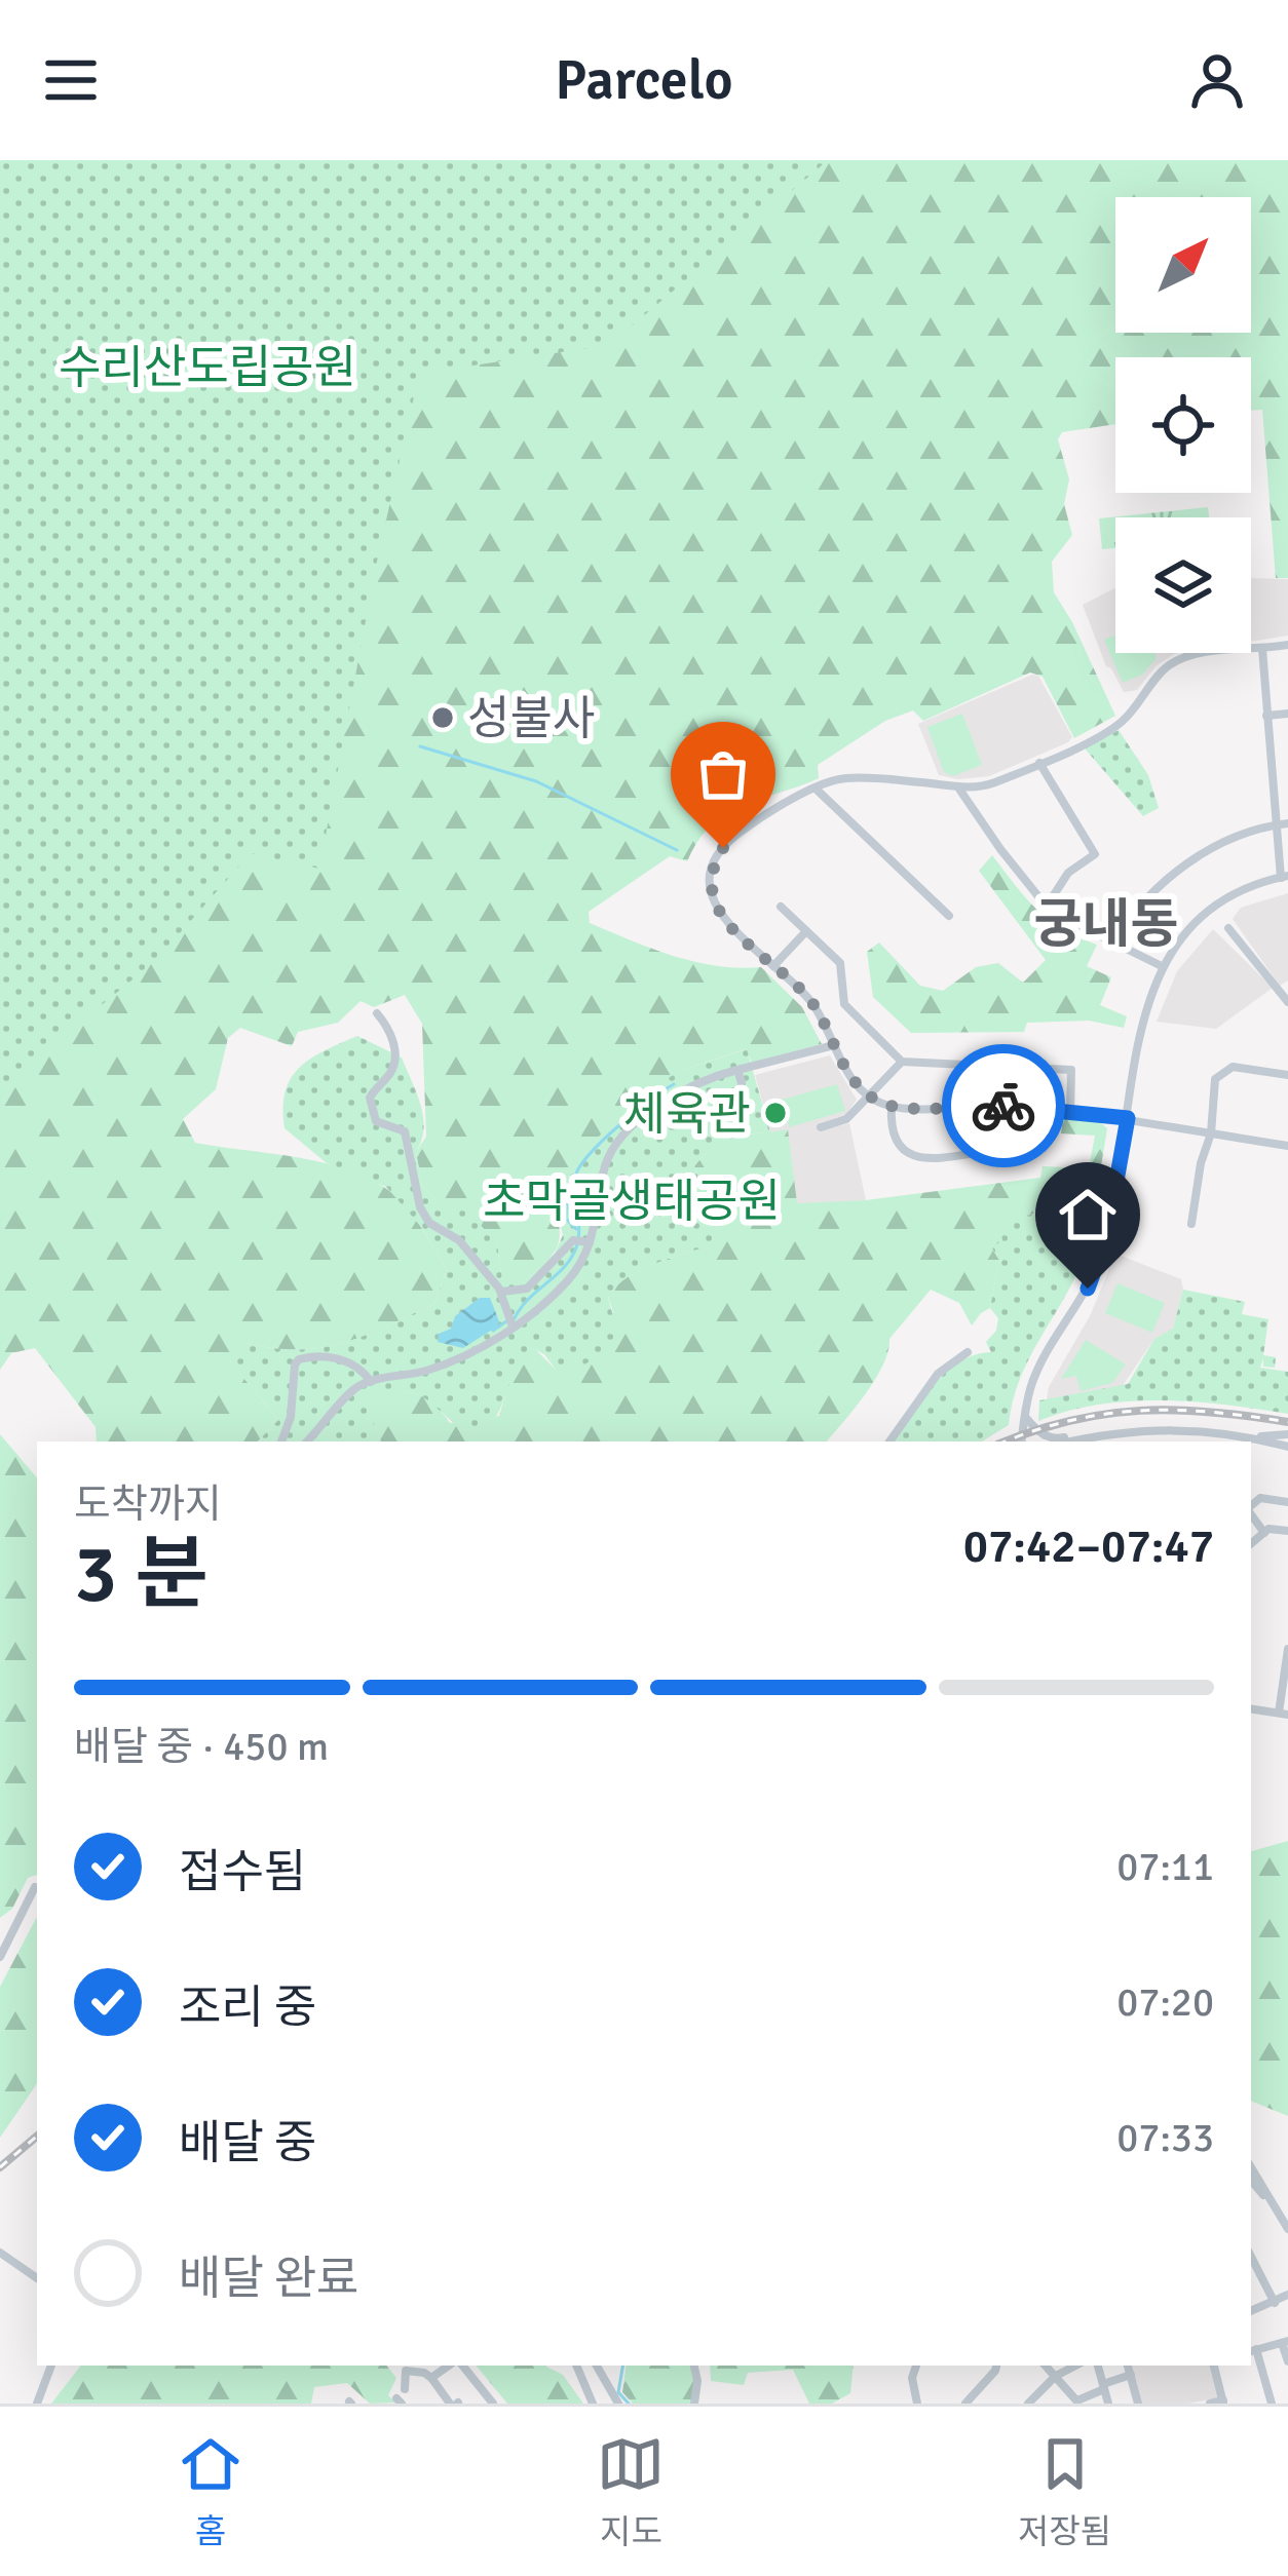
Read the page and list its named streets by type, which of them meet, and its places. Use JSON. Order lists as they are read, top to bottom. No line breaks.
{"districts":["궁내동"],"parks":["수리산도립공원","초막골생태공원"],"places":["성불사","체육관"],"north":"top right","page":{"header":"Parcelo","heading":["3 분","도착까지","07:42–07:47"],"bar":"배달 중 · 450 m","list":[["접수됨","07:11"],["조리 중","07:20"],["배달 중","07:33"],"배달 완료"],"tabs":["홈","지도","저장됨"]}}
